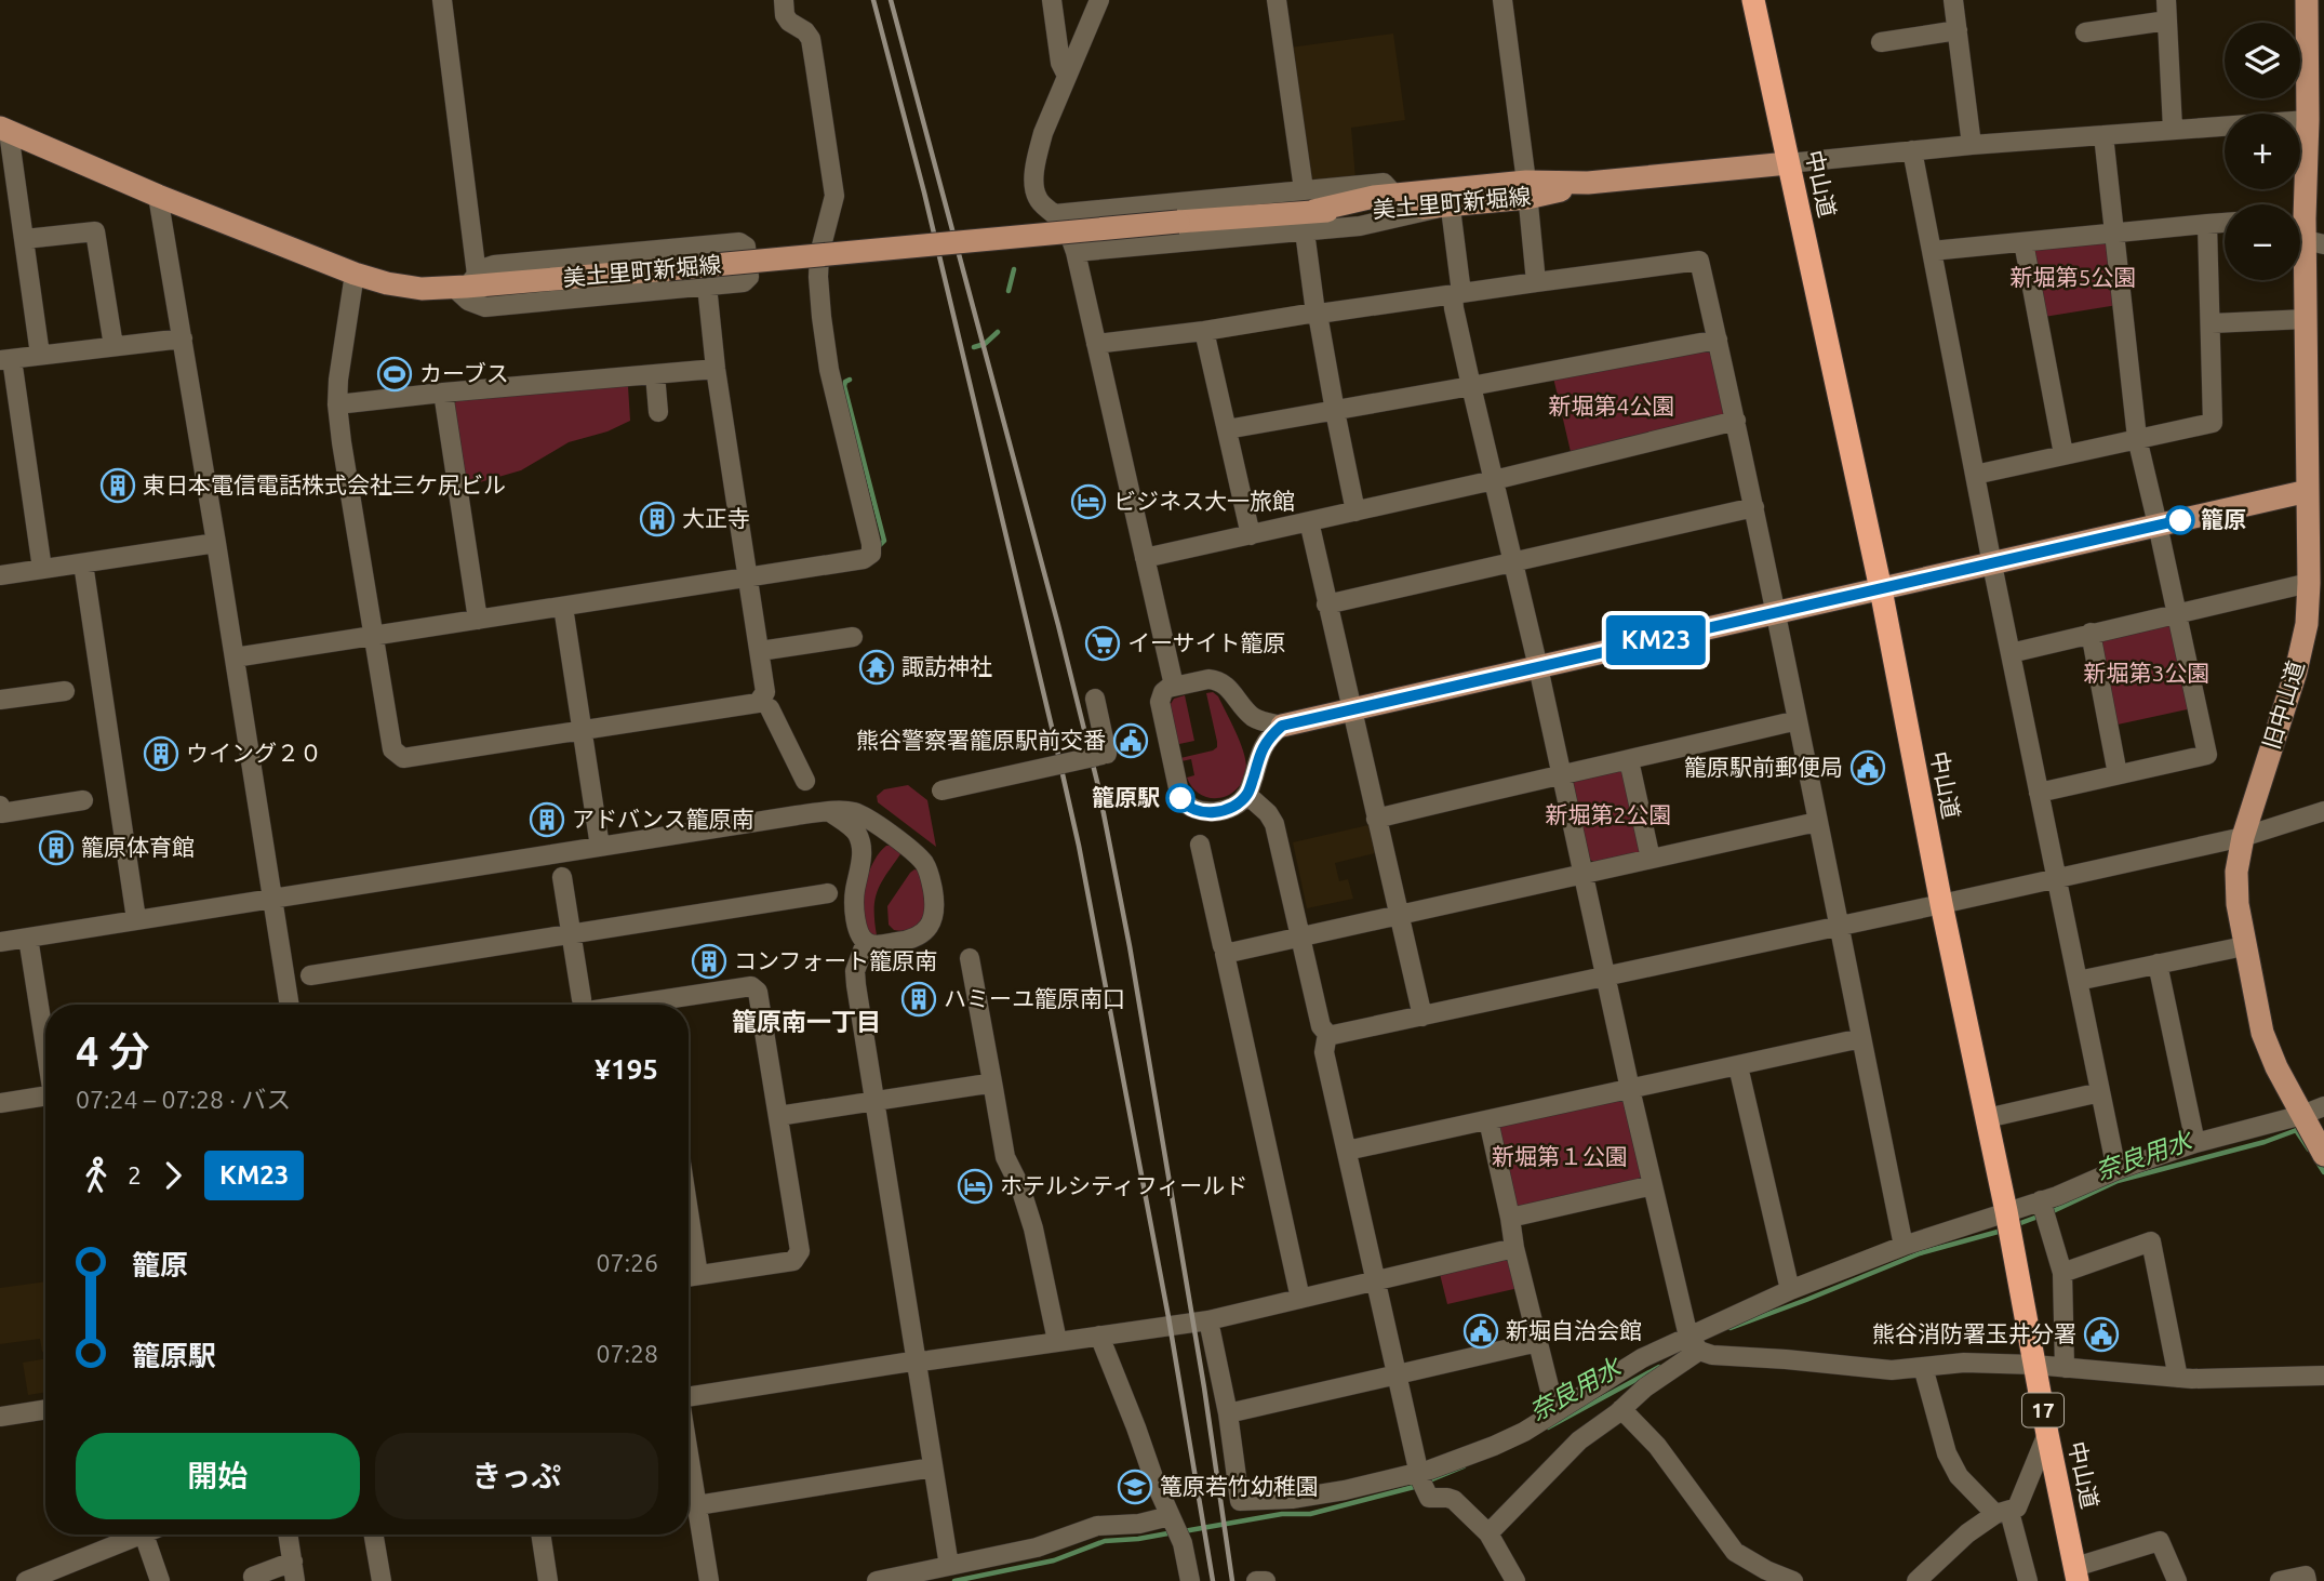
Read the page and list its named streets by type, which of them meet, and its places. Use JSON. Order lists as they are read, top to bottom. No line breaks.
{"streets":{"highway":["中山道","17"],"main road":["美土里町新堀線","旧中山道"]},"crossings":[["中山道","美土里町新堀線"]],"districts":["籠原南一丁目"],"water":["奈良用水"],"parks":["新堀第5公園","新堀第4公園","新堀第3公園","新堀第2公園","新堀第１公園"],"places":{"sports":["カーブス"],"building":["東日本電信電話株式会社三ケ尻ビル","大正寺","ウイング２０","アドバンス籠原南","籠原体育館","コンフォート籠原南","ハミーユ籠原南口"],"hotel":["ビジネス大一旅館","ホテルシティフィールド"],"other":["籠原","籠原駅"],"supermarket":["イーサイト籠原"],"temple":["諏訪神社"],"public building":["熊谷警察署籠原駅前交番","籠原駅前郵便局","新堀自治会館","熊谷消防署玉井分署"],"school or university":["篭原若竹幼稚園"]},"lines":["bus line KM23"],"page":{"on_map":"KM23","map_buttons":["+","−"],"heading":["4 分","07:24 – 07:28 · バス","¥195"],"legs":["2","KM23"],"list":[{"name":"籠原","value":"07:26"},{"name":"籠原駅","value":"07:28"}],"buttons":["開始","きっぷ"]}}
